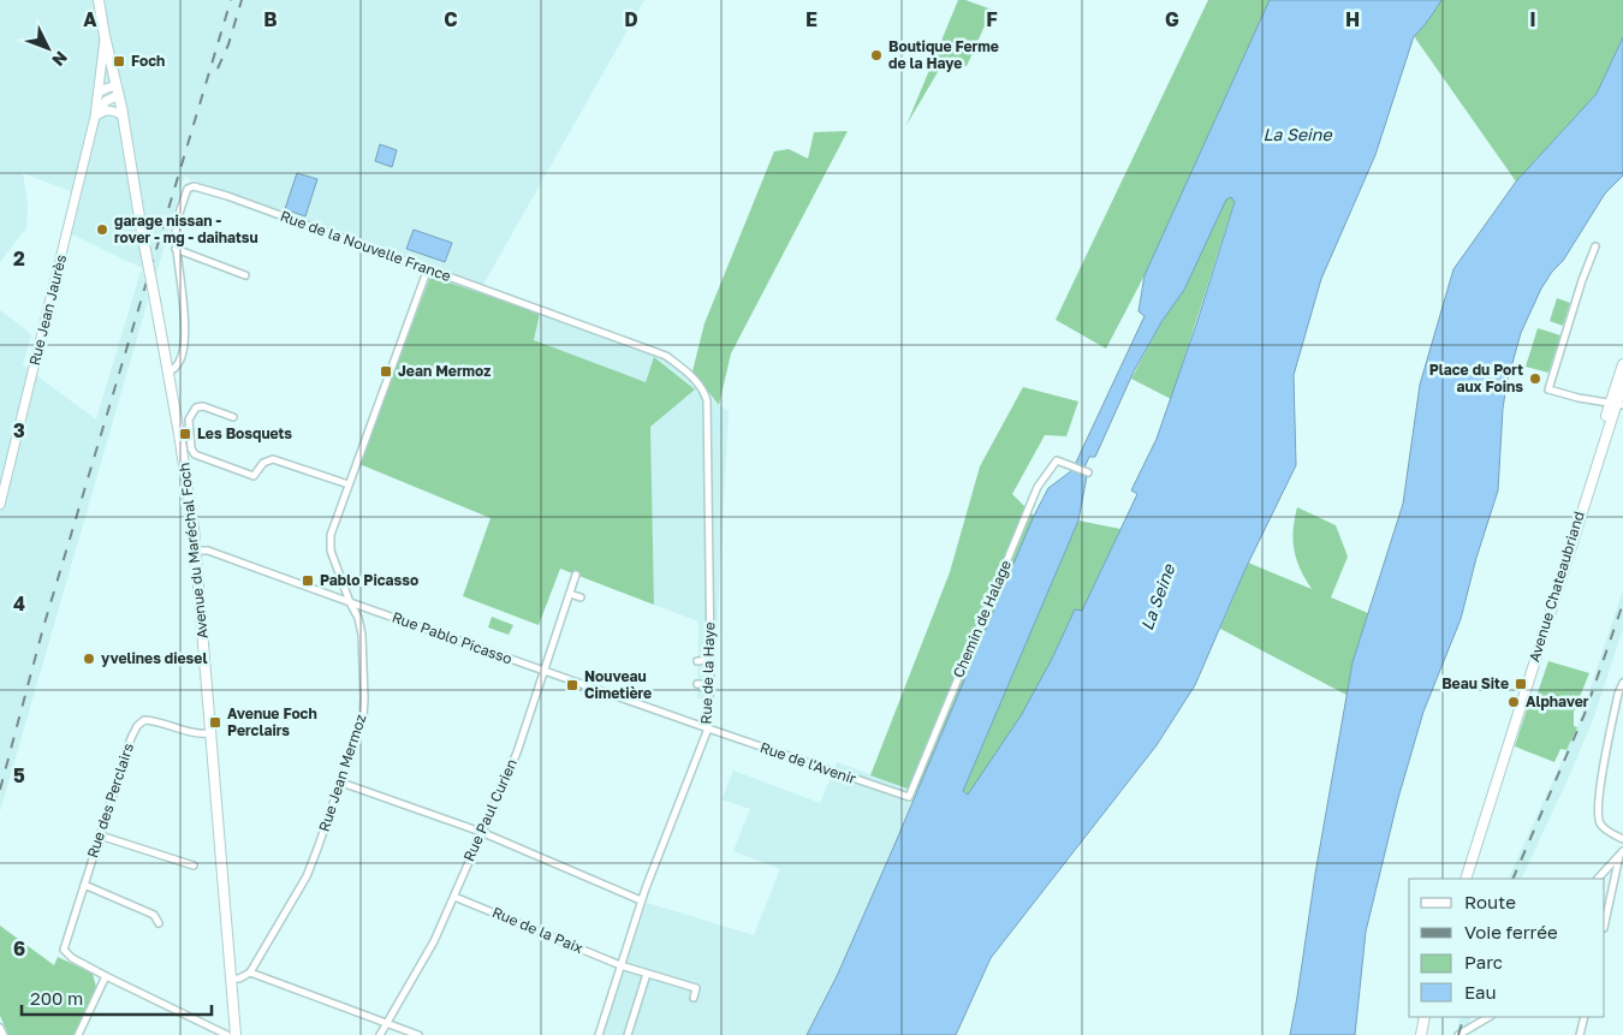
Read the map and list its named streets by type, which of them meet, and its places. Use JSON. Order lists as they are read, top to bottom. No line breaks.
{"streets":{"main road":["Rue Jean Jaurès","Avenue du Maréchal Foch","Avenue Chateaubriand"],"street":["Rue de la Nouvelle France","Chemin de Halage","Rue Pablo Picasso","Rue de la Haye","Rue de l'Avenir","Rue Jean Mermoz","Rue des Perclairs","Rue Paul Curien","Rue de la Paix"]},"crossings":[["Rue de la Nouvelle France","Avenue du Maréchal Foch"],["Rue de la Nouvelle France","Rue de la Haye"],["Rue de la Nouvelle France","Rue Jean Mermoz"],["Rue Jean Jaurès","Avenue du Maréchal Foch"],["Avenue du Maréchal Foch","Rue Pablo Picasso"],["Avenue du Maréchal Foch","Rue des Perclairs"],["Chemin de Halage","Rue de l'Avenir"],["Rue Pablo Picasso","Rue de la Haye"],["Rue Pablo Picasso","Rue de l'Avenir"],["Rue Pablo Picasso","Rue Jean Mermoz"],["Rue Pablo Picasso","Rue Paul Curien"],["Rue de la Haye","Rue de l'Avenir"],["Rue de la Haye","Rue de la Paix"],["Rue Paul Curien","Rue de la Paix"]],"water":["La Seine"],"places":{"other":["Boutique Ferme de la Haye","garage nissan - rover - mg - daihatsu","Place du Port aux Foins","yvelines diesel","Alphaver"],"transit":["Foch","Jean Mermoz","Les Bosquets","Pablo Picasso","Beau Site","Nouveau Cimetière","Avenue Foch Perclairs"]},"legend":["Route","Voie ferrée","Parc","Eau"],"scale_bar":"200 m","north":"bottom right","grid":{"columns":["A","B","C","D","E","F","G","H","I"],"rows":["2","3","4","5","6"]}}
